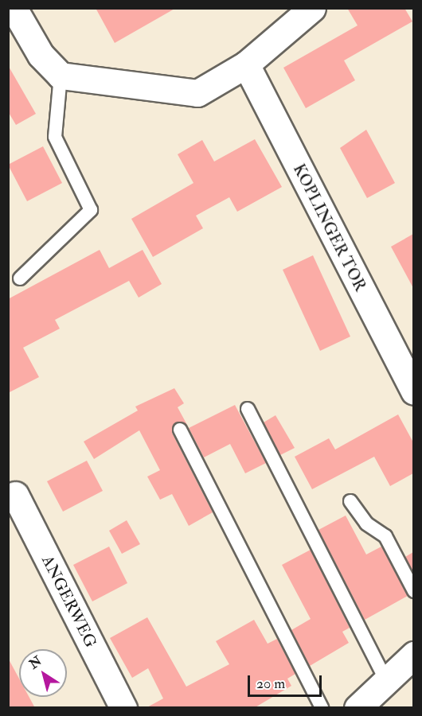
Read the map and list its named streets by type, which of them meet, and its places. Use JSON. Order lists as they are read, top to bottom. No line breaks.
{"streets":{"street":["KOPLINGER TOR","ANGERWEG"]},"scale_bar":"20 m","north":"top left"}
